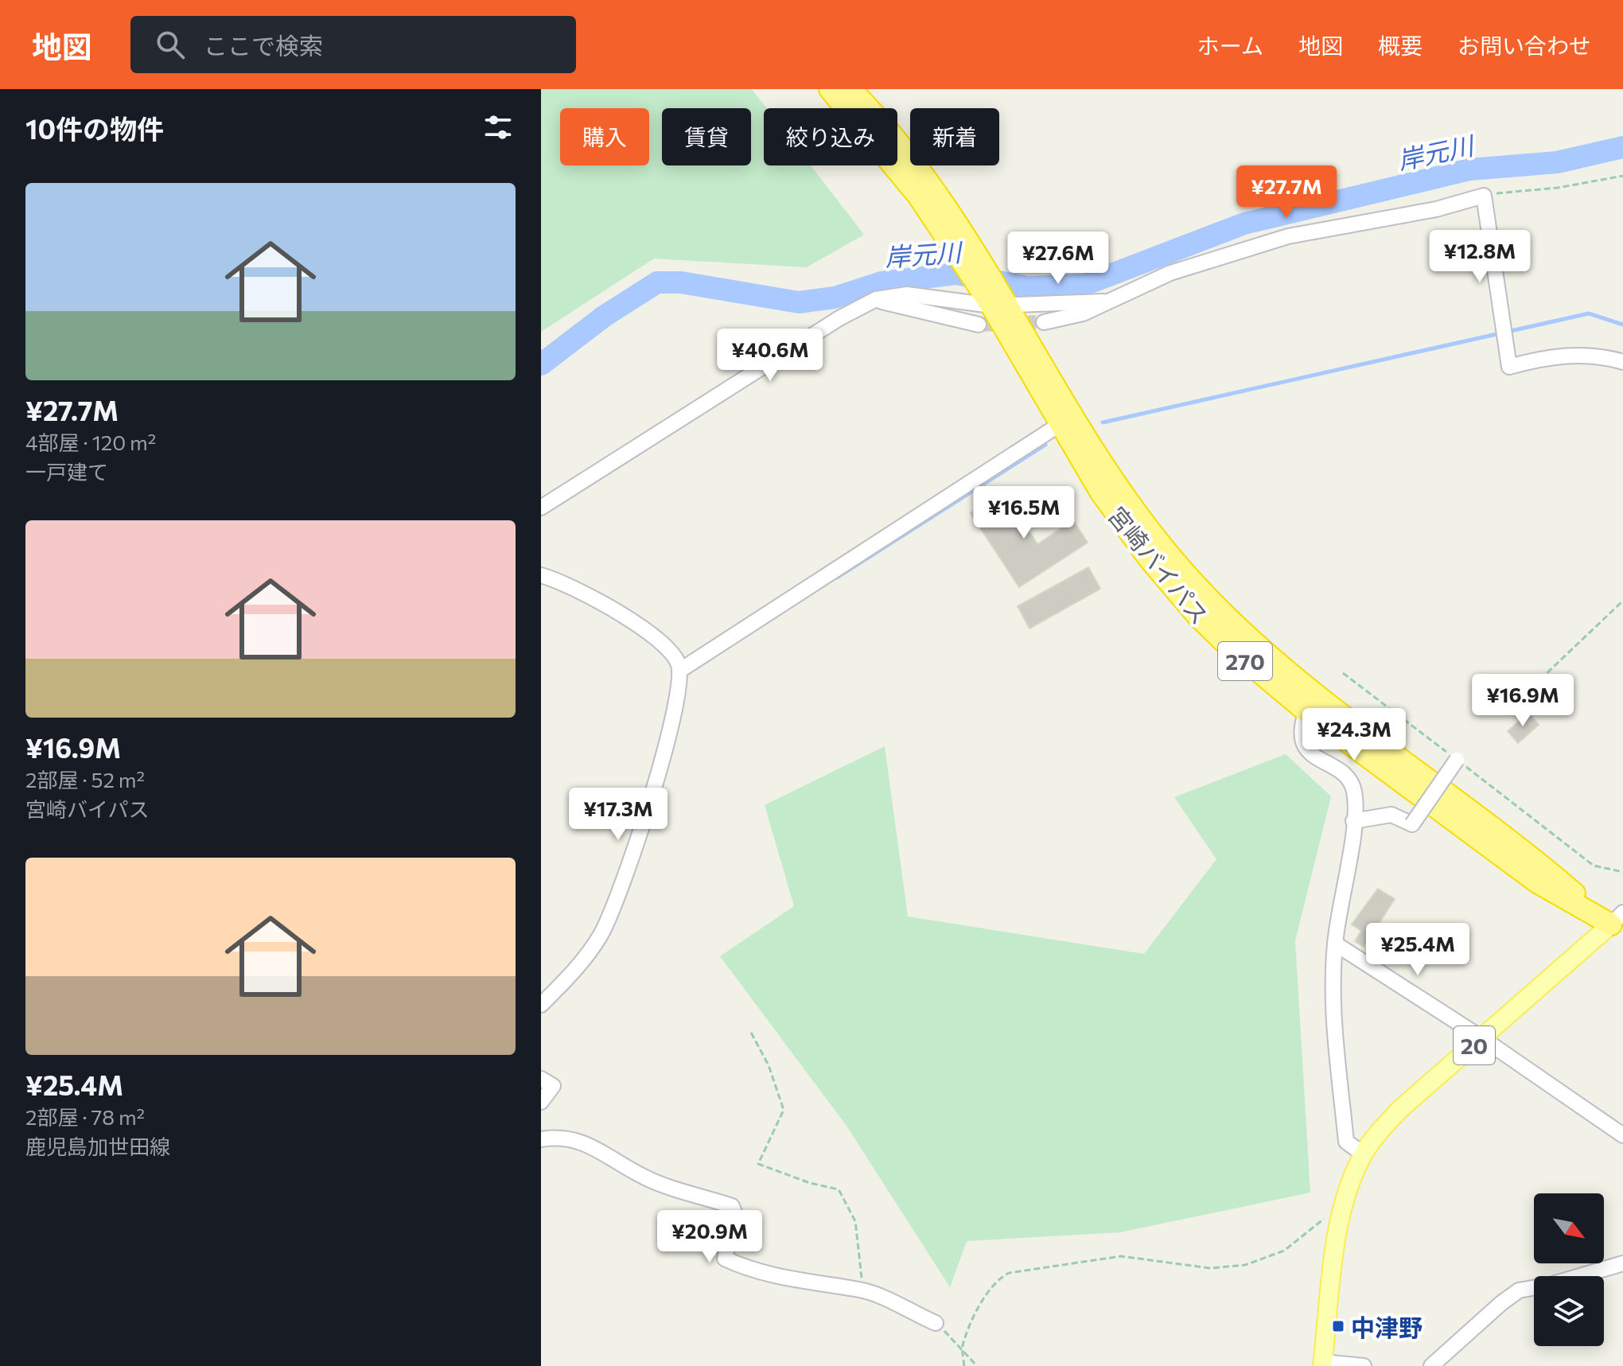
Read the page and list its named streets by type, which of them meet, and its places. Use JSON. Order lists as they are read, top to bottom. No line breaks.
{"streets":{"highway":["宮崎バイパス","270"],"main road":["20"]},"crossings":[["宮崎バイパス","20"]],"water":["岸元川"],"places":{"transit":["中津野"]},"north":"bottom right","page":{"header":"地図","search":"ここで検索","nav":["ホーム","地図","概要","お問い合わせ"],"heading":"10件の物件","chip":["購入","賃貸","絞り込み","新着"],"list":[{"name":"¥27.7M","note":"4部屋 · 120 m² · 一戸建て"},{"name":"¥16.9M","note":"2部屋 · 52 m² · 宮崎バイパス"},{"name":"¥25.4M","note":"2部屋 · 78 m² · 鹿児島加世田線"}],"price":["¥27.7M","¥12.8M","¥27.6M","¥40.6M","¥16.5M","¥16.9M","¥24.3M","¥17.3M","¥25.4M","¥20.9M"]}}
